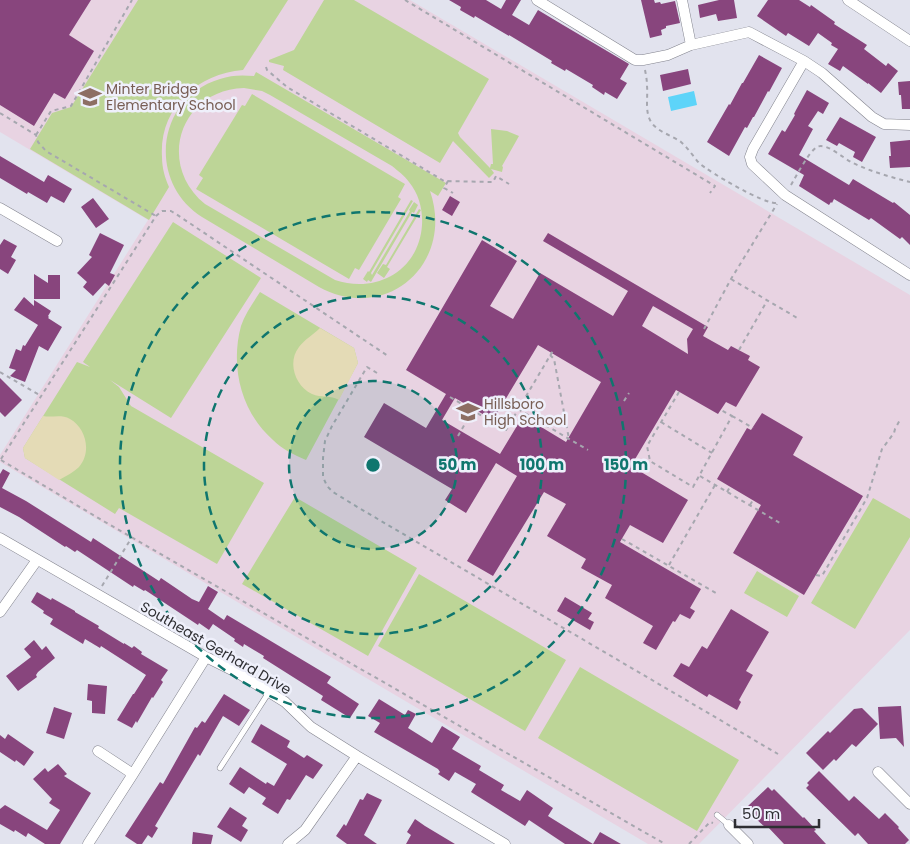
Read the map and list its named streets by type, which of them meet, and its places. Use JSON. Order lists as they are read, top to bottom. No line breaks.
{"streets":{"street":["Southeast Gerhard Drive"]},"places":{"school or university":["Minter Bridge Elementary School","Hillsboro High School"]},"scale_bar":"50 m","rings":["50 m","100 m","150 m"]}
